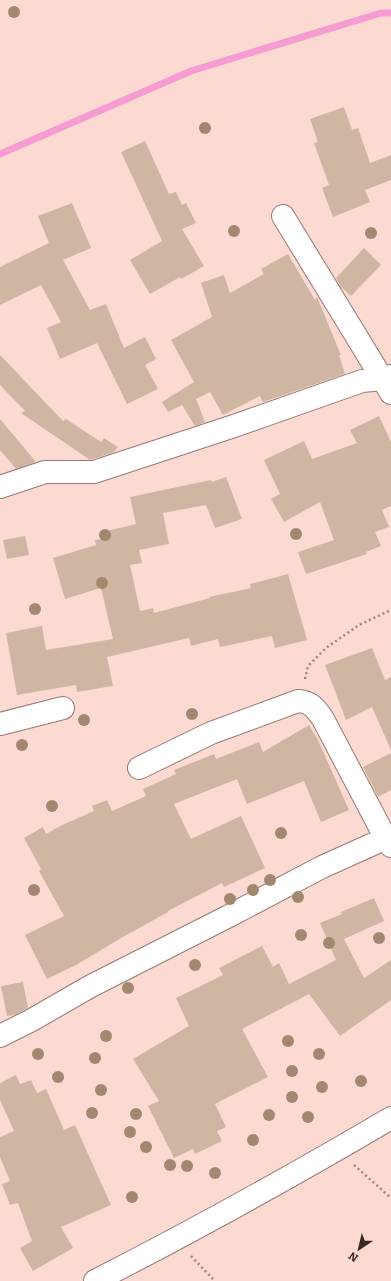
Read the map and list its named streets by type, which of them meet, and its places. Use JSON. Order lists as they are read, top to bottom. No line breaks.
{"north":"bottom left"}
